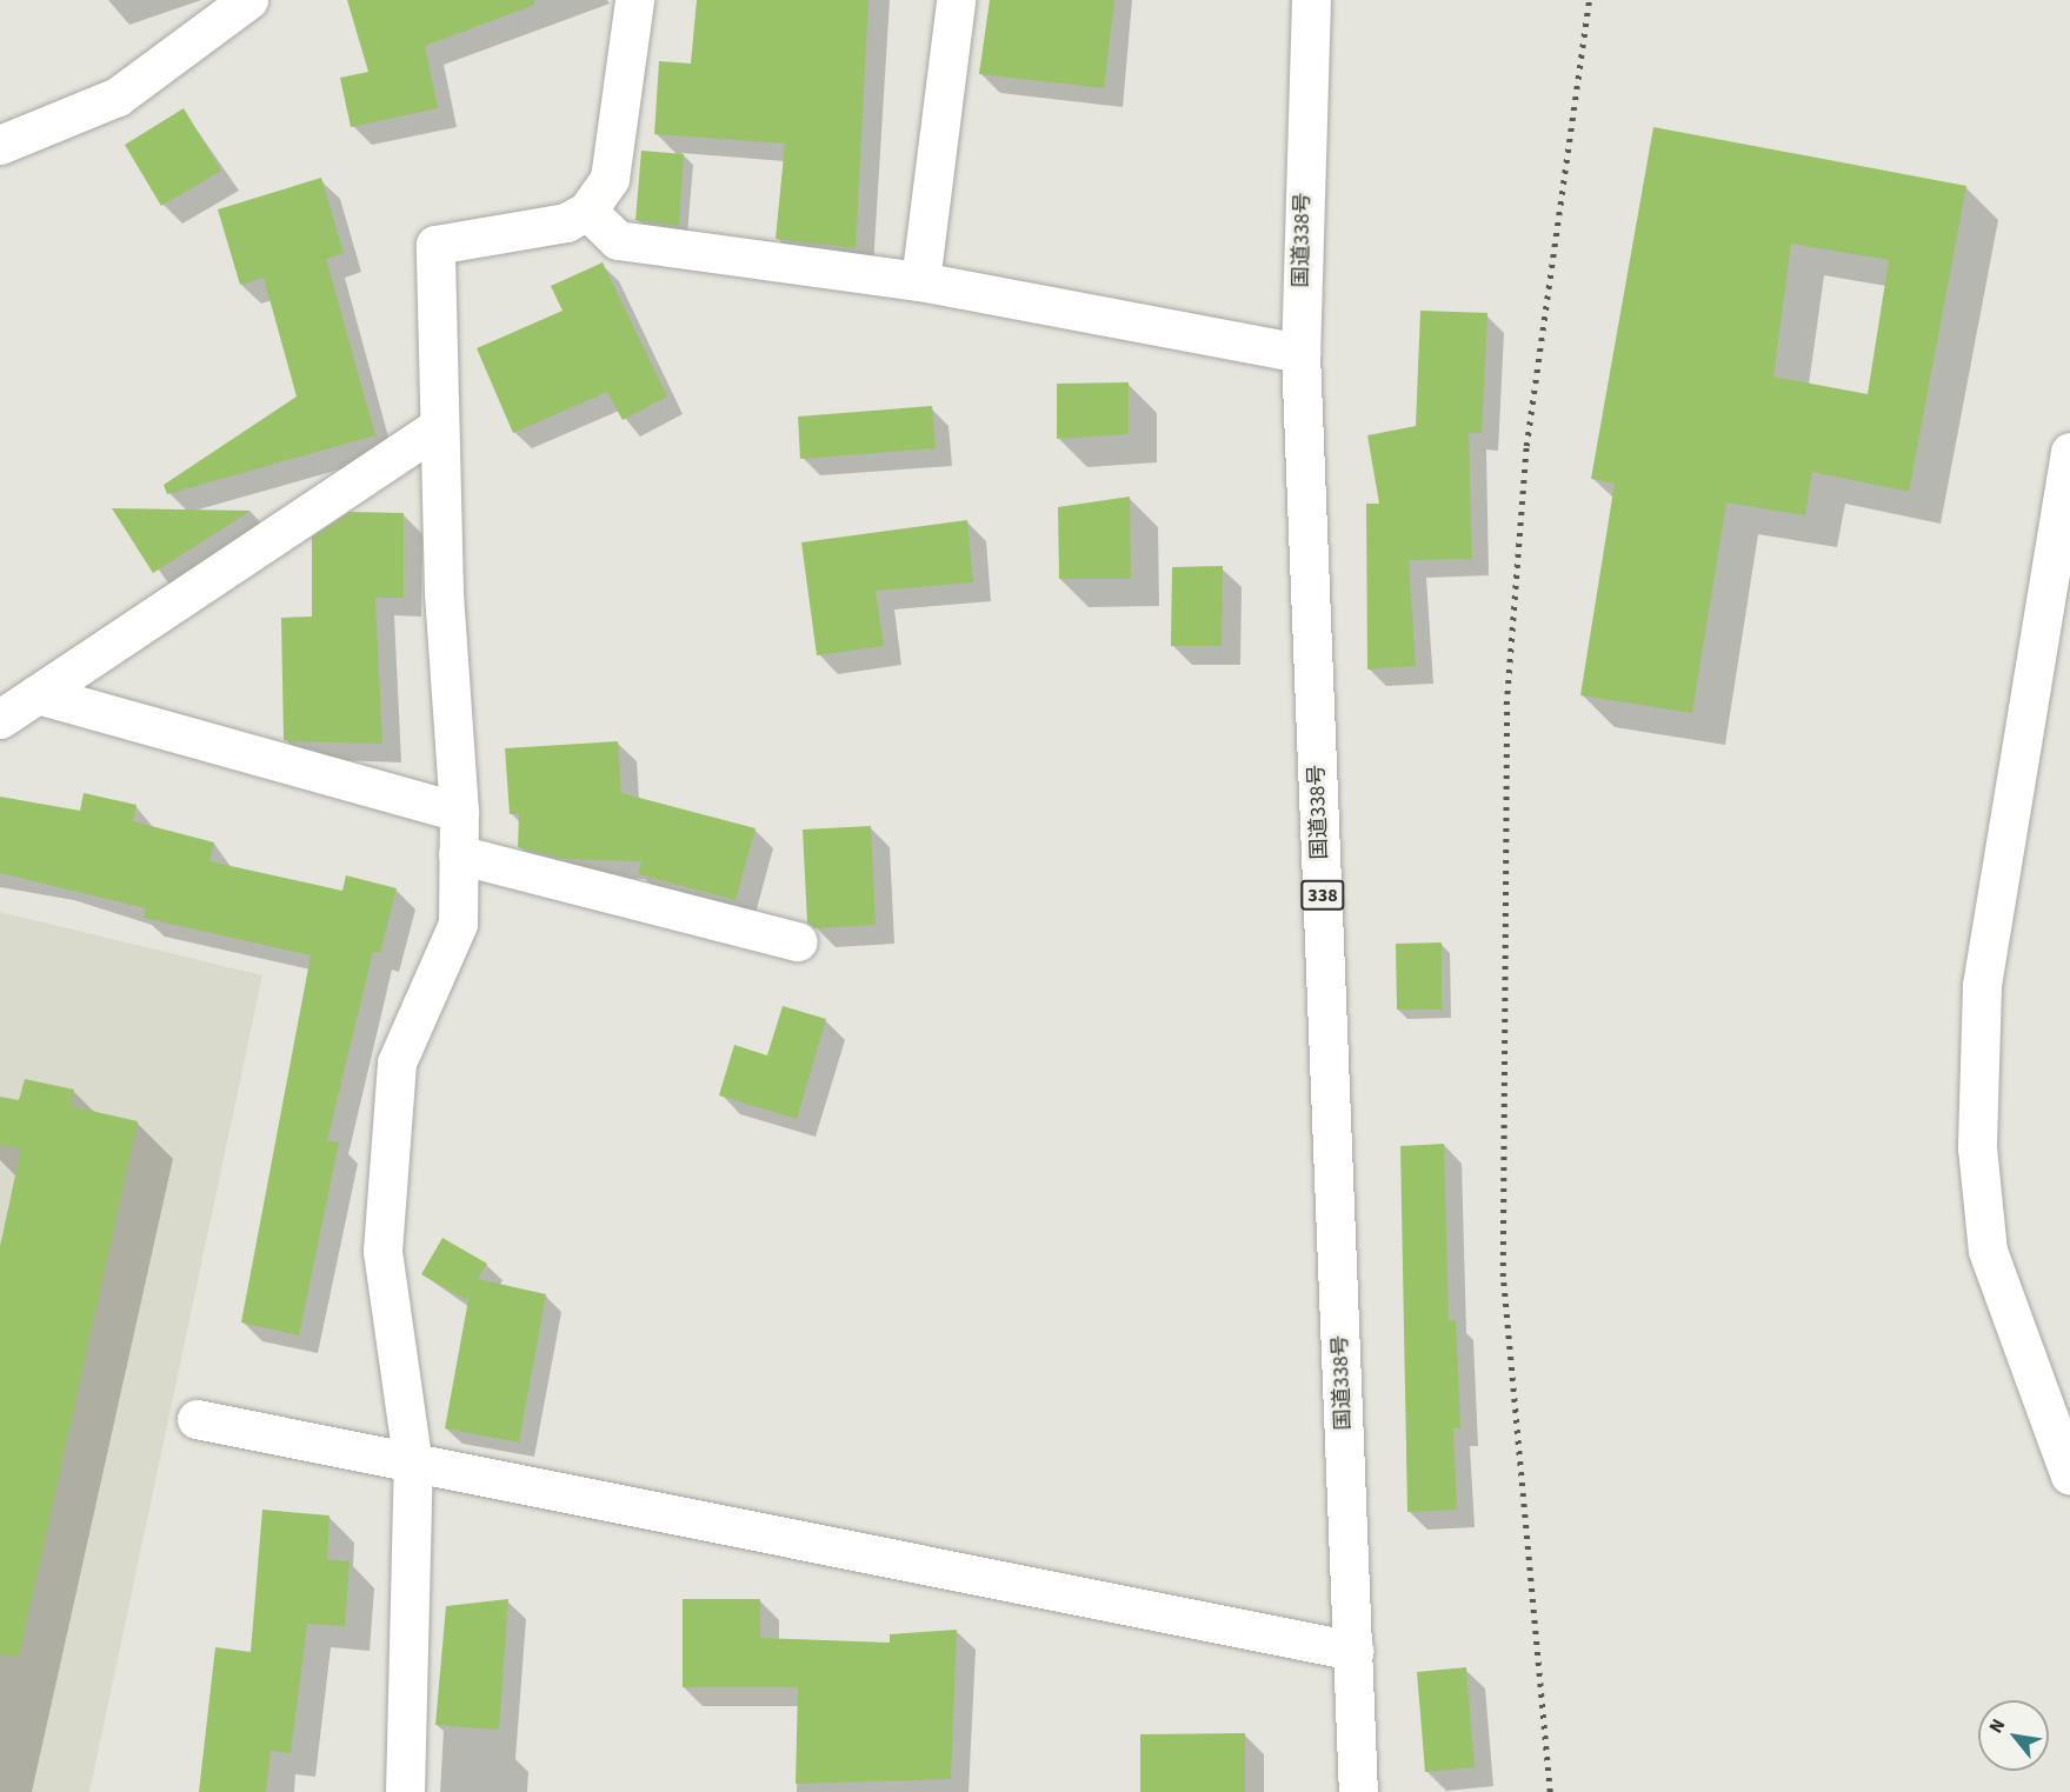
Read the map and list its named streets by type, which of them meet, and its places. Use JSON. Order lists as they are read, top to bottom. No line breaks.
{"streets":{"main road":["国道338号","338"]},"north":"top left"}
